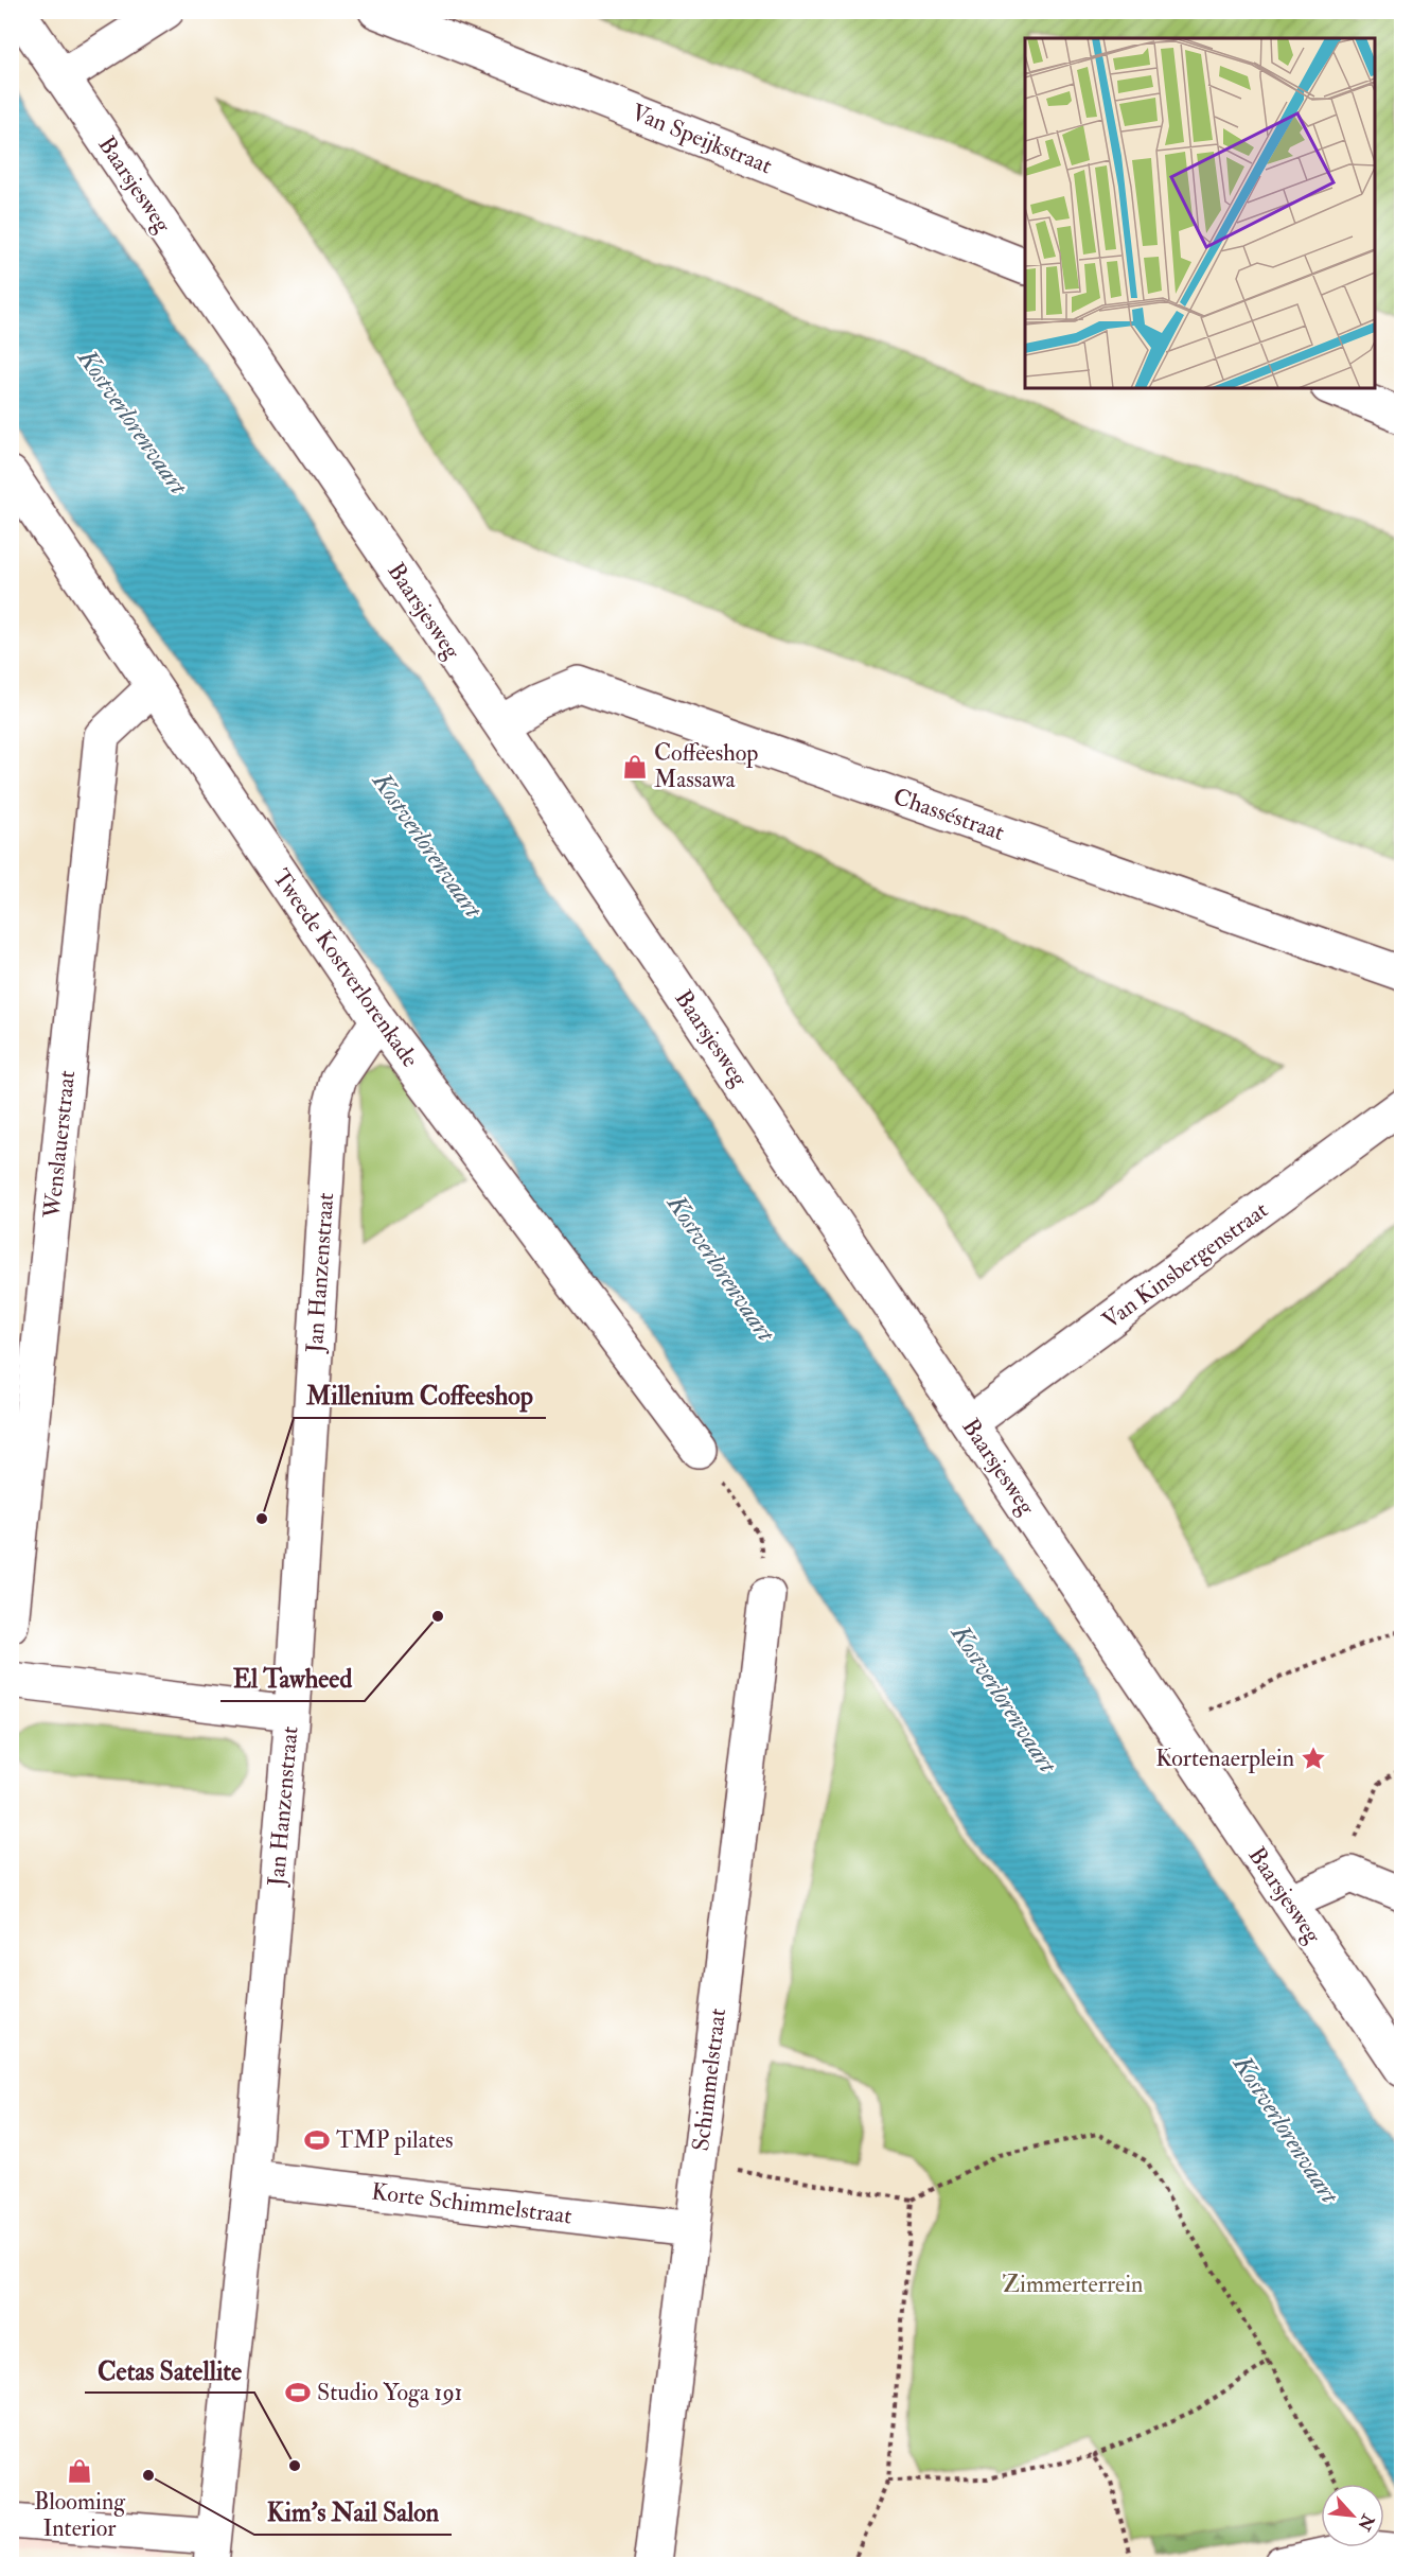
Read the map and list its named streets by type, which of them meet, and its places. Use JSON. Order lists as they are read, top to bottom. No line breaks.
{"streets":{"street":["Van Speijkstraat","Baarsjesweg","Chasséstraat","Tweede Kostverlorenkade","Wenslauerstraat","Van Kinsbergenstraat","Jan Hanzenstraat","Schimmelstraat","Korte Schimmelstraat"]},"crossings":[["Baarsjesweg","Chasséstraat"],["Baarsjesweg","Van Kinsbergenstraat"],["Tweede Kostverlorenkade","Wenslauerstraat"],["Tweede Kostverlorenkade","Jan Hanzenstraat"],["Jan Hanzenstraat","Korte Schimmelstraat"],["Schimmelstraat","Korte Schimmelstraat"]],"water":["Kostverlorenvaart"],"parks":["Zimmerterrein"],"places":{"shop":["Coffeeshop Massawa","Blooming Interior"],"other":["Millenium Coffeeshop","El Tawheed","Cetas Satellite","Kim's Nail Salon"],"place":["Kortenaerplein"],"sports":["TMP pilates","Studio Yoga 191"]},"north":"bottom right"}
